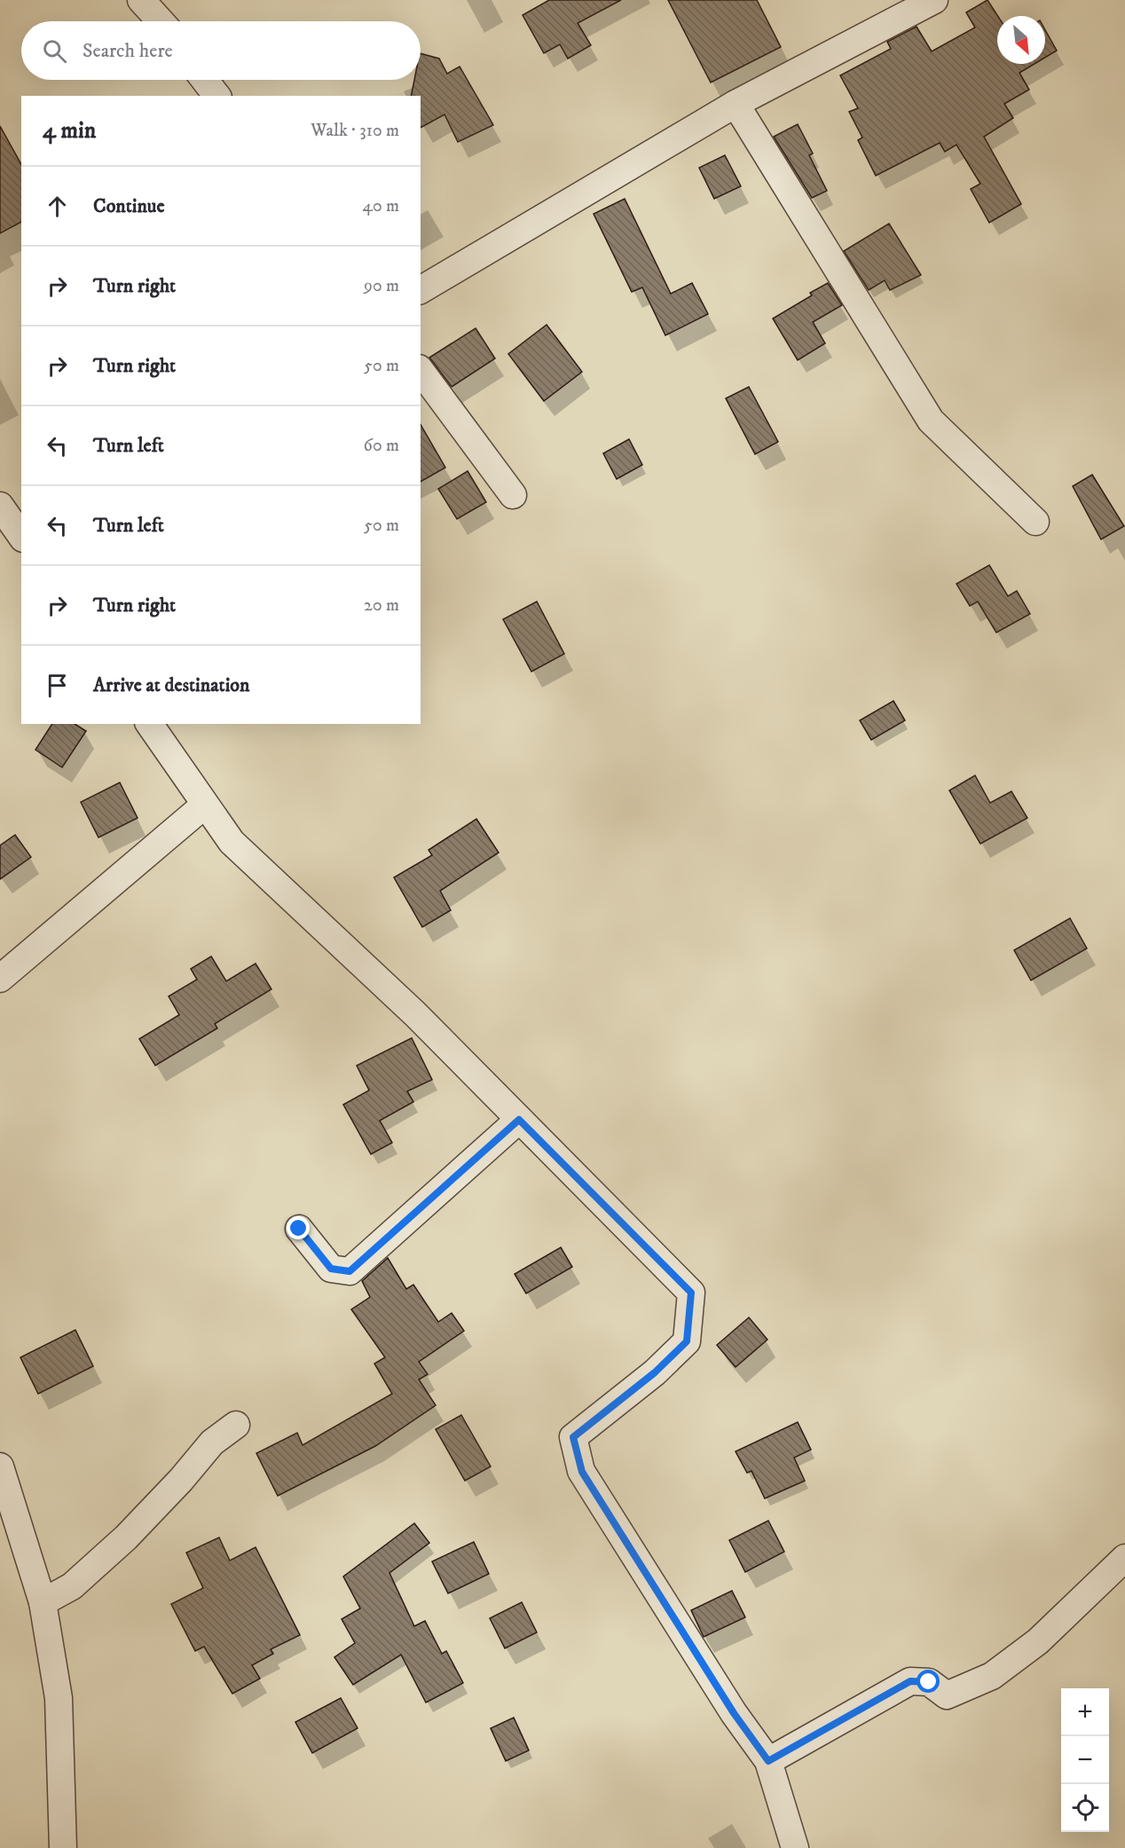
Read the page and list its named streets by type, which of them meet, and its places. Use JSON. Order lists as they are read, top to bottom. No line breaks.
{"north":"bottom right","page":{"search":"Search here","heading":["4 min","Walk · 310 m"],"list":[["Continue","40 m"],["Turn right","90 m"],["Turn right","50 m"],["Turn left","60 m"],["Turn left","50 m"],["Turn right","20 m"],"Arrive at destination"],"map_buttons":["+","−"]}}
